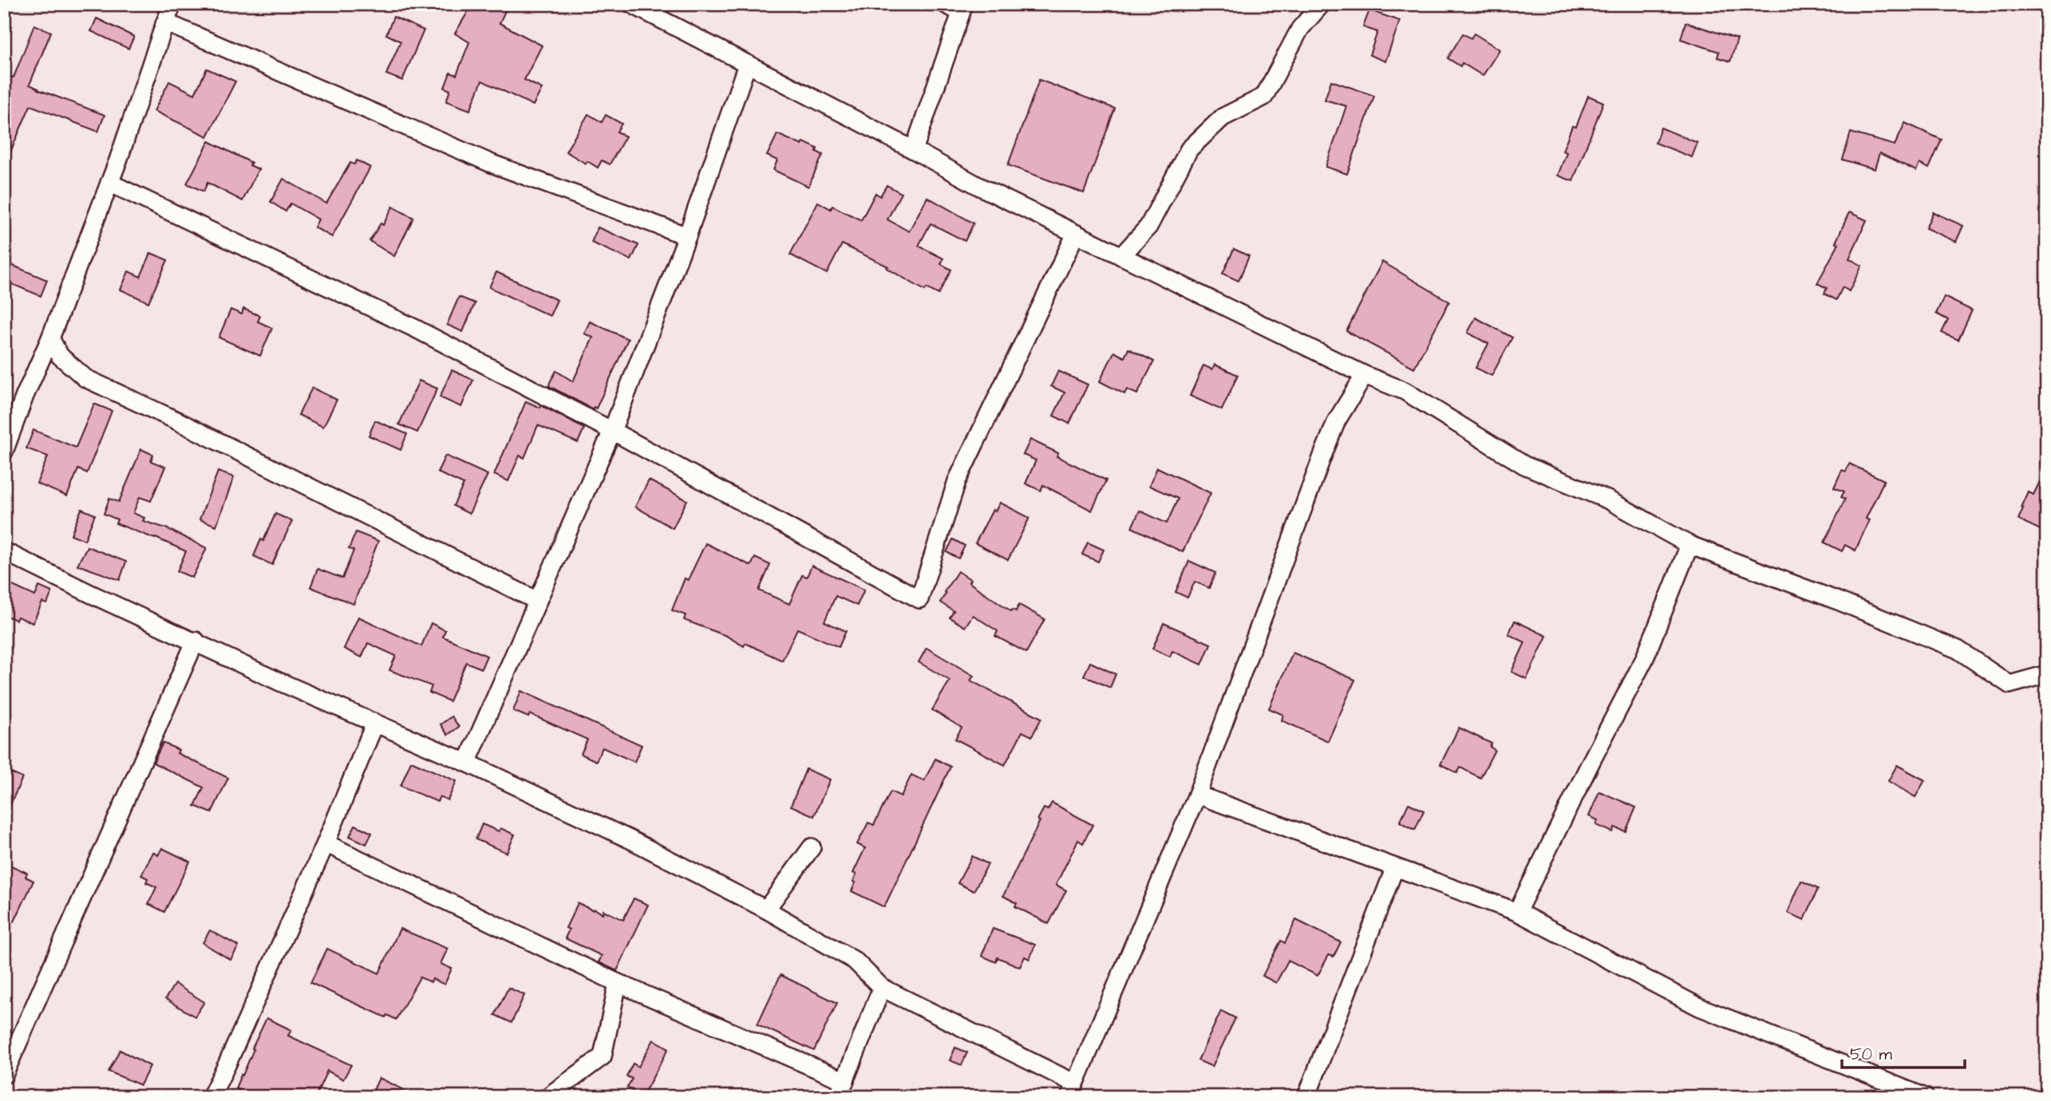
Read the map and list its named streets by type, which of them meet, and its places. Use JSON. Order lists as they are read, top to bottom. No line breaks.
{"scale_bar":"50 m"}
